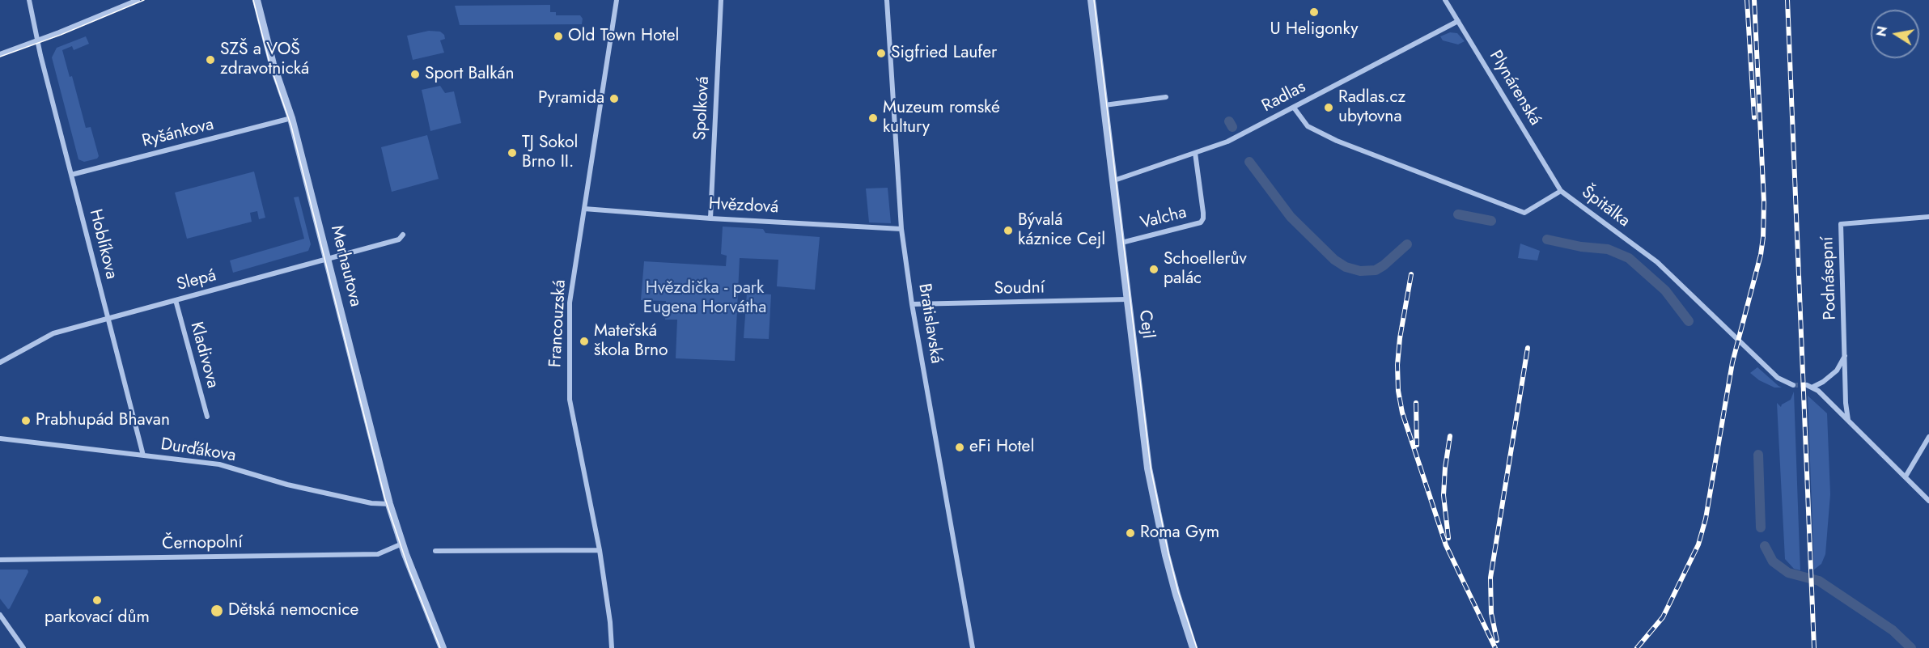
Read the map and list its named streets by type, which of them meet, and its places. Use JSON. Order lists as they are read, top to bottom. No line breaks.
{"streets":{"street":["Plynárenská","Radlas","Spolková","Ryšánkova","Hvězdová","Špitálka","Valcha","Hoblíkova","Merhautova","Podnásepní","Slepá","Soudní","Francouzská","Bratislavská","Cejl","Kladivova","Durďákova","Černopolní"]},"crossings":[["Plynárenská","Radlas"],["Plynárenská","Špitálka"],["Radlas","Špitálka"],["Radlas","Valcha"],["Radlas","Cejl"],["Spolková","Hvězdová"],["Ryšánkova","Hoblíkova"],["Ryšánkova","Merhautova"],["Hvězdová","Francouzská"],["Hvězdová","Bratislavská"],["Valcha","Cejl"],["Hoblíkova","Slepá"],["Hoblíkova","Durďákova"],["Merhautova","Slepá"],["Merhautova","Durďákova"],["Merhautova","Černopolní"],["Slepá","Kladivova"],["Soudní","Bratislavská"],["Soudní","Cejl"]],"parks":["Hvězdička - park Eugena Horvátha"],"places":["U Heligonky","Old Town Hotel","Sigfried Laufer","SZŠ a VOŠ zdravotnická","Sport Balkán","Pyramida","Radlas.cz ubytovna","Muzeum romské kultury","TJ Sokol Brno II.","Bývalá káznice Cejl","Schoellerův palác","Mateřská škola Brno","Prabhupád Bhavan","eFi Hotel","Roma Gym","parkovací dům","Dětská nemocnice"],"north":"left"}
